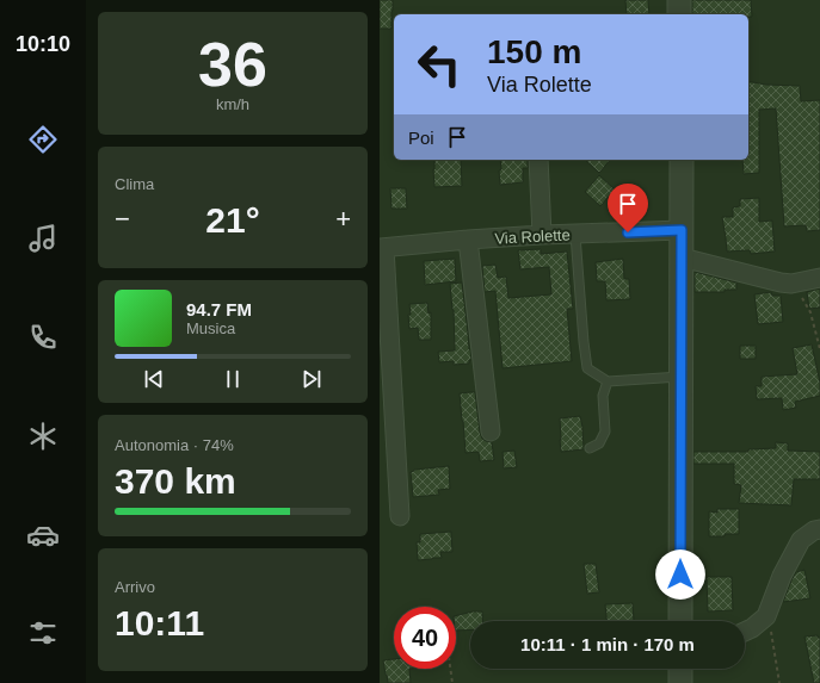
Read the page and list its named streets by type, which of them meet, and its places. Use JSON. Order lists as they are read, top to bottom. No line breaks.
{"streets":{"street":["Via Rolette"]},"page":{"tabs":"10:10","tile":[["36","km/h"],"Clima",["Autonomia · 74%","370 km"],["Arrivo","10:11"]],"turn":["150 m","Via Rolette"],"then":"Poi","heat":["−","21°","+"],"song":["94.7 FM","Musica"],"limit":"40","trip":"10:11 · 1 min · 170 m"}}
